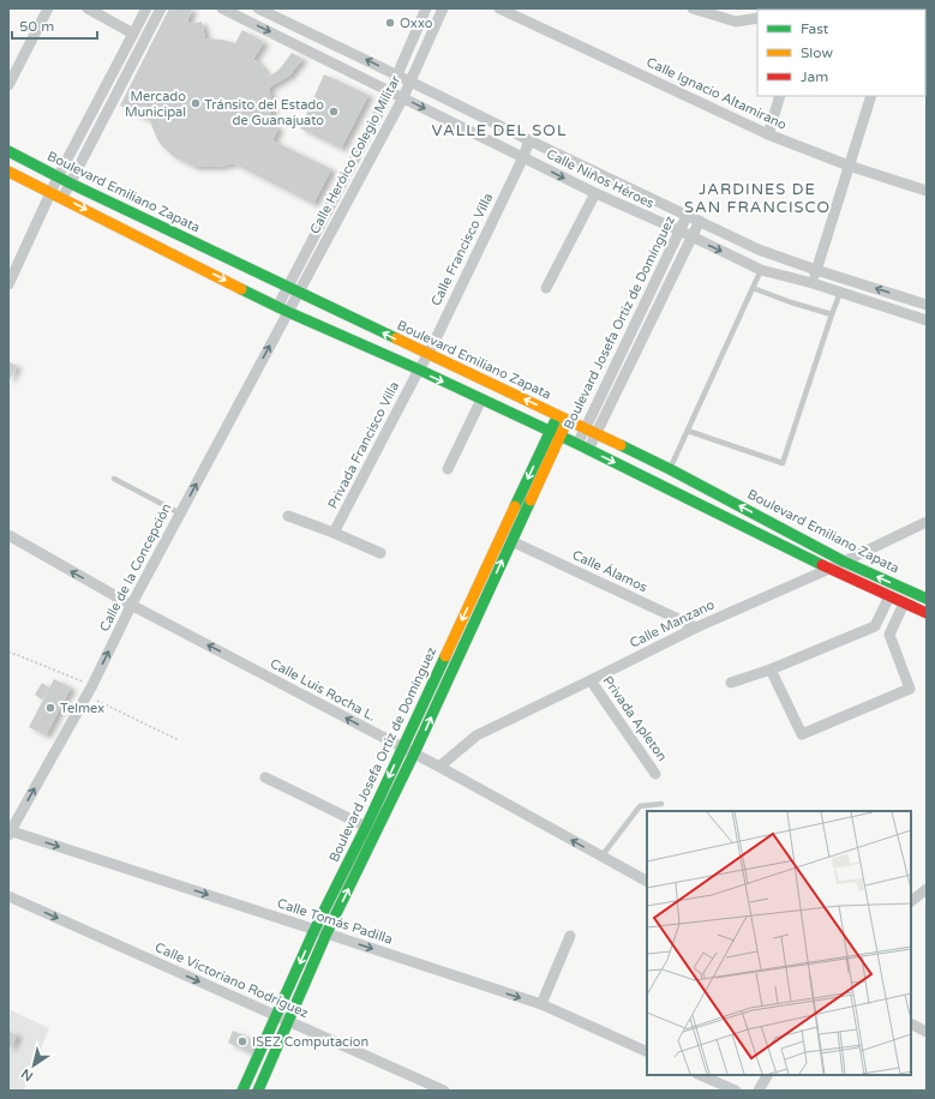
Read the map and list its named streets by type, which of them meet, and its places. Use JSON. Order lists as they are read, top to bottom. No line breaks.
{"streets":{"street":["Calle Ignacio Altamirano","Calle Heróico Colegio Militar","Calle Niños Héroes","Boulevard Emiliano Zapata","Calle Francisco Villa","Boulevard Josefa Ortiz de Domínguez","Privada Francisco Villa","Calle de la Concepción","Calle Álamos","Calle Manzano","Calle Luis Rocha L.","Privada Apleton","Calle Tomás Padilla","Calle Victoriano Rodríguez"]},"crossings":[["Calle Heróico Colegio Militar","Calle Niños Héroes"],["Calle Heróico Colegio Militar","Boulevard Emiliano Zapata"],["Calle Heróico Colegio Militar","Calle de la Concepción"],["Calle Niños Héroes","Calle Francisco Villa"],["Calle Niños Héroes","Boulevard Josefa Ortiz de Domínguez"],["Boulevard Emiliano Zapata","Calle Francisco Villa"],["Boulevard Emiliano Zapata","Boulevard Josefa Ortiz de Domínguez"],["Boulevard Emiliano Zapata","Calle Manzano"],["Calle Francisco Villa","Privada Francisco Villa"],["Boulevard Josefa Ortiz de Domínguez","Calle Álamos"],["Boulevard Josefa Ortiz de Domínguez","Calle Luis Rocha L."],["Boulevard Josefa Ortiz de Domínguez","Calle Tomás Padilla"],["Boulevard Josefa Ortiz de Domínguez","Calle Victoriano Rodríguez"],["Calle de la Concepción","Calle Luis Rocha L."],["Calle de la Concepción","Calle Tomás Padilla"],["Calle Álamos","Calle Manzano"],["Calle Manzano","Calle Luis Rocha L."],["Calle Manzano","Privada Apleton"]],"one_way":["Calle de la Concepción","Calle Luis Rocha L.","Calle Tomás Padilla","Calle Victoriano Rodríguez"],"districts":["VALLE DEL SOL","JARDINES DE SAN FRANCISCO"],"places":["Oxxo","Mercado Municipal","Tránsito del Estado de Guanajuato","Telmex","ISEZ Computacíon"],"legend":["Fast","Slow","Jam"],"scale_bar":"50 m","north":"bottom left"}
